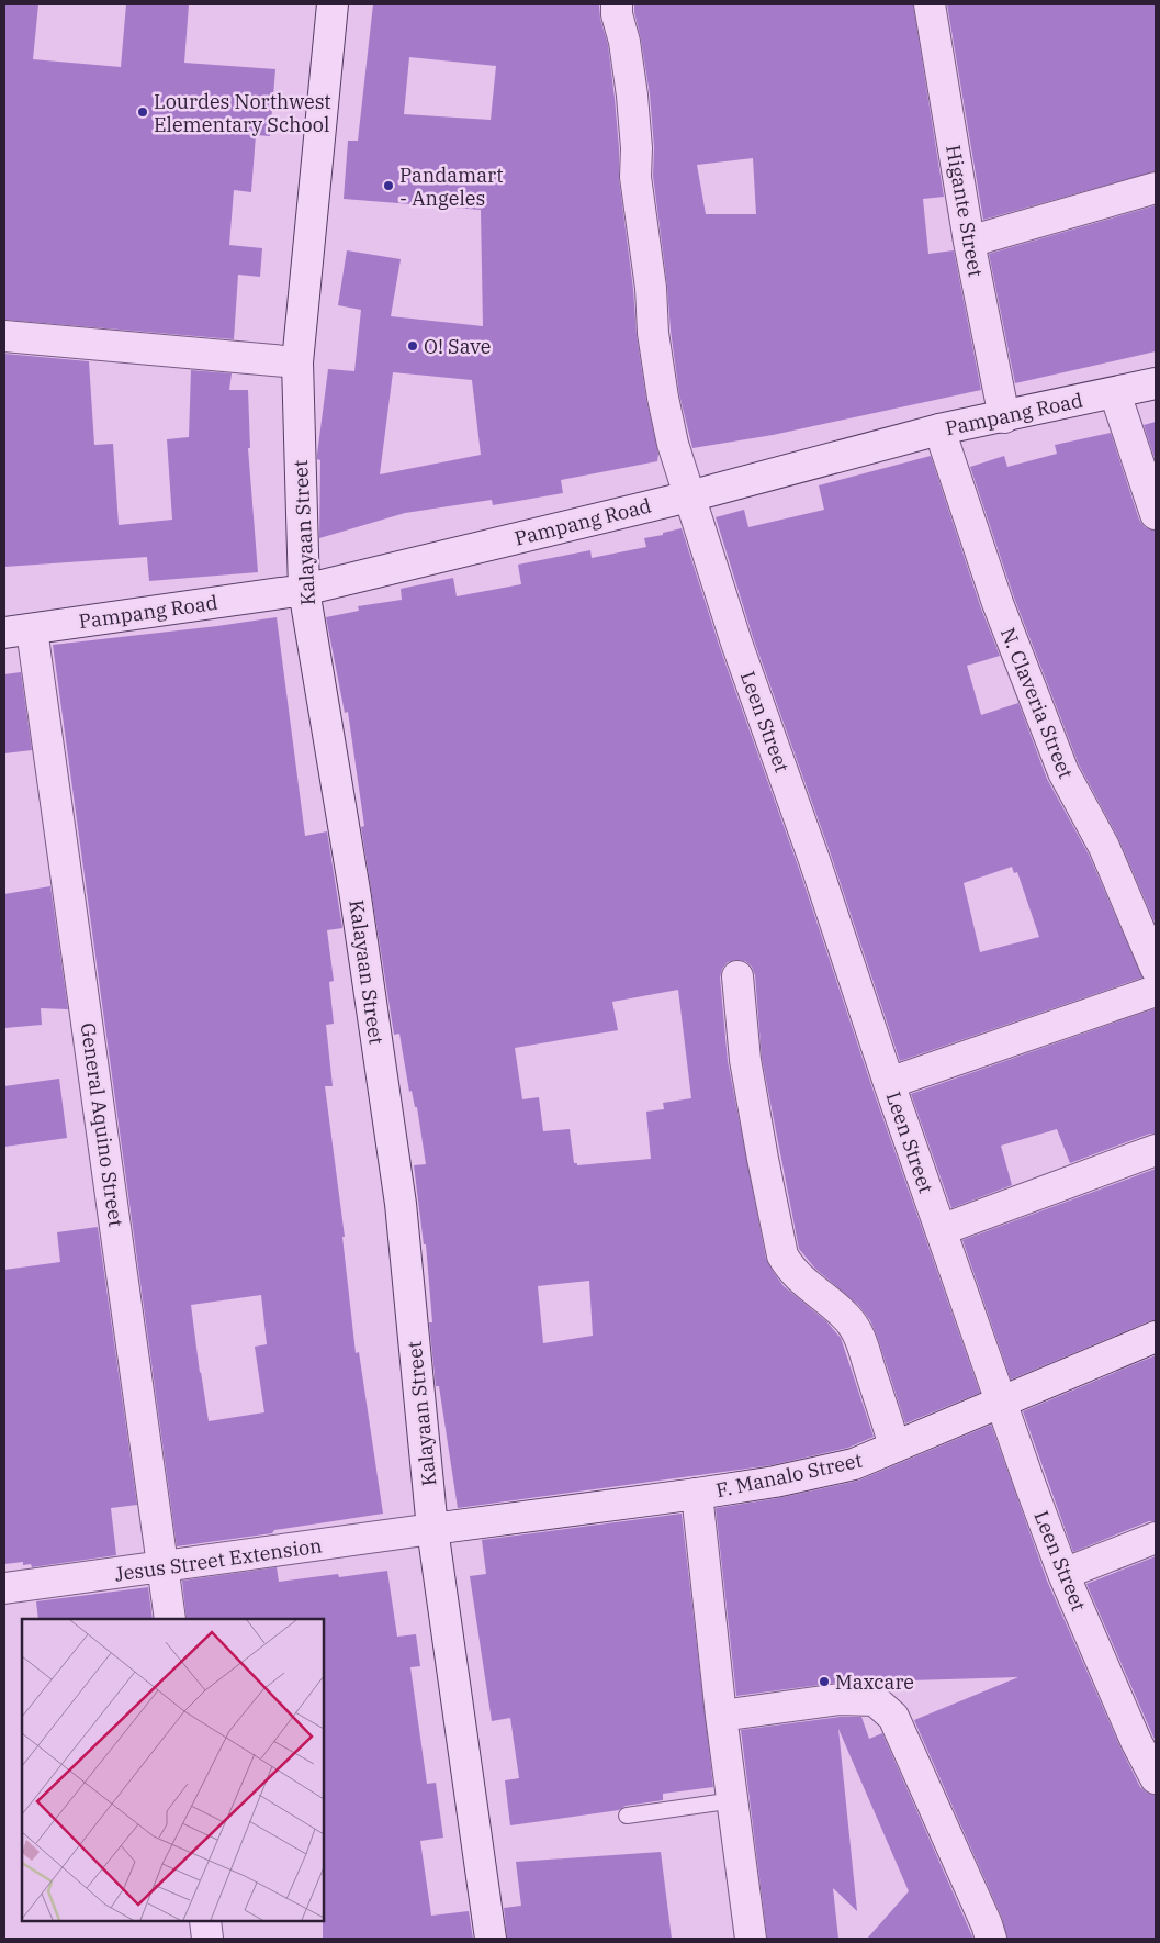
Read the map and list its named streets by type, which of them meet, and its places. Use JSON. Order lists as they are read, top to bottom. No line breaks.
{"streets":{"street":["Higante Street","Pampang Road","Kalayaan Street","N. Claveria Street","Leen Street","General Aquino Street","F. Manalo Street","Jesus Street Extension"]},"crossings":[["Higante Street","Pampang Road"],["Pampang Road","Kalayaan Street"],["Pampang Road","N. Claveria Street"],["Pampang Road","Leen Street"],["Pampang Road","General Aquino Street"],["Kalayaan Street","F. Manalo Street"],["Kalayaan Street","Jesus Street Extension"],["Leen Street","F. Manalo Street"],["General Aquino Street","Jesus Street Extension"],["F. Manalo Street","Jesus Street Extension"]],"places":["Lourdes Northwest Elementary School","Pandamart - Angeles","O! Save","Maxcare"]}
